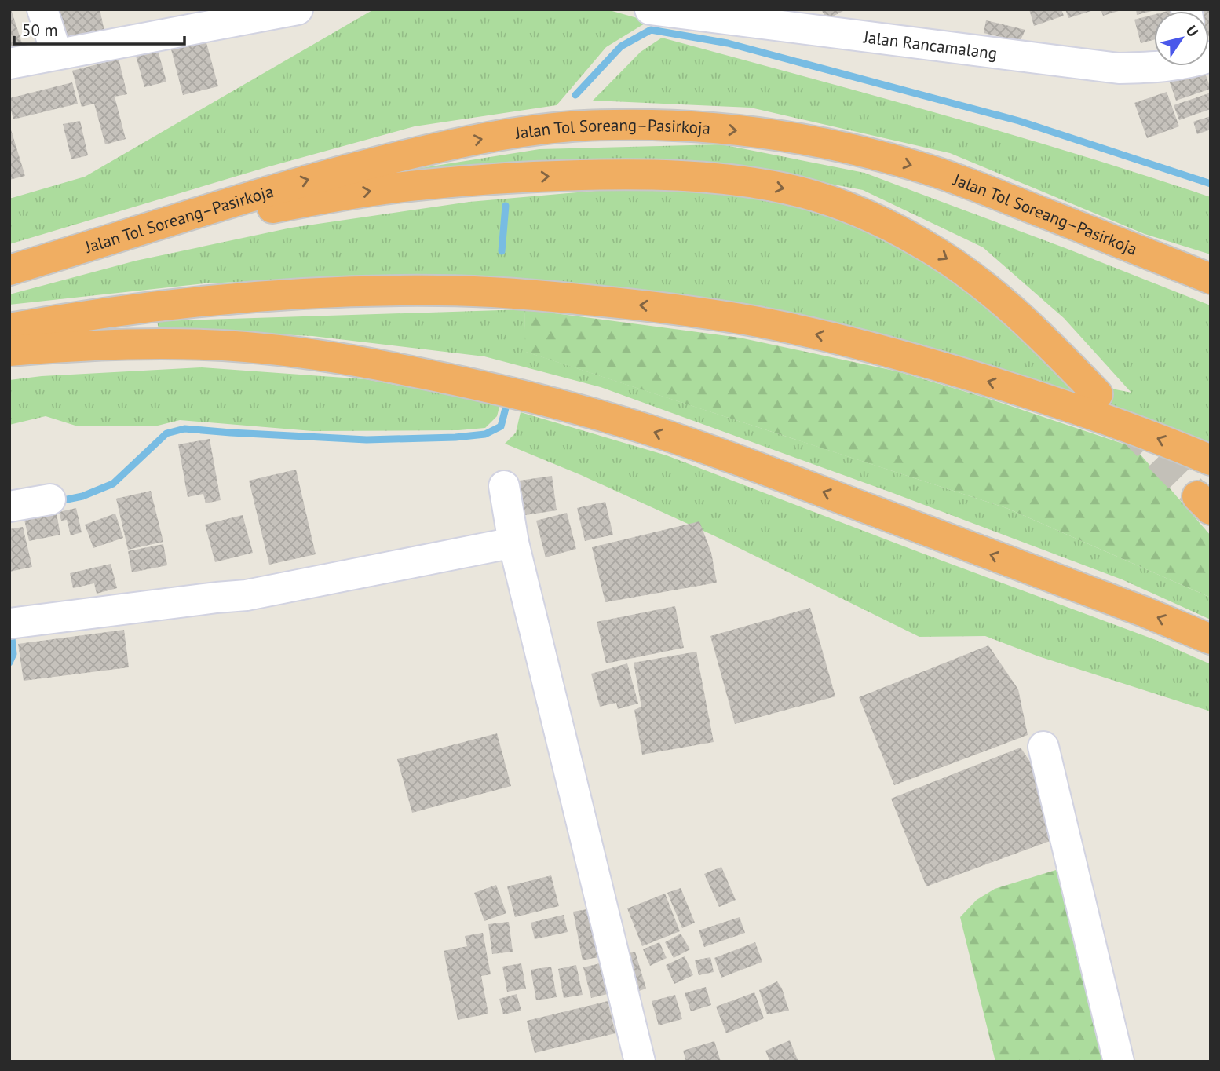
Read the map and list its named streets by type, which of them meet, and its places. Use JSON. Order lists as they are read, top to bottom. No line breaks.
{"streets":{"highway":["Jalan Tol Soreang–Pasirkoja"],"street":["Jalan Rancamalang"]},"scale_bar":"50 m","north":"top right"}
